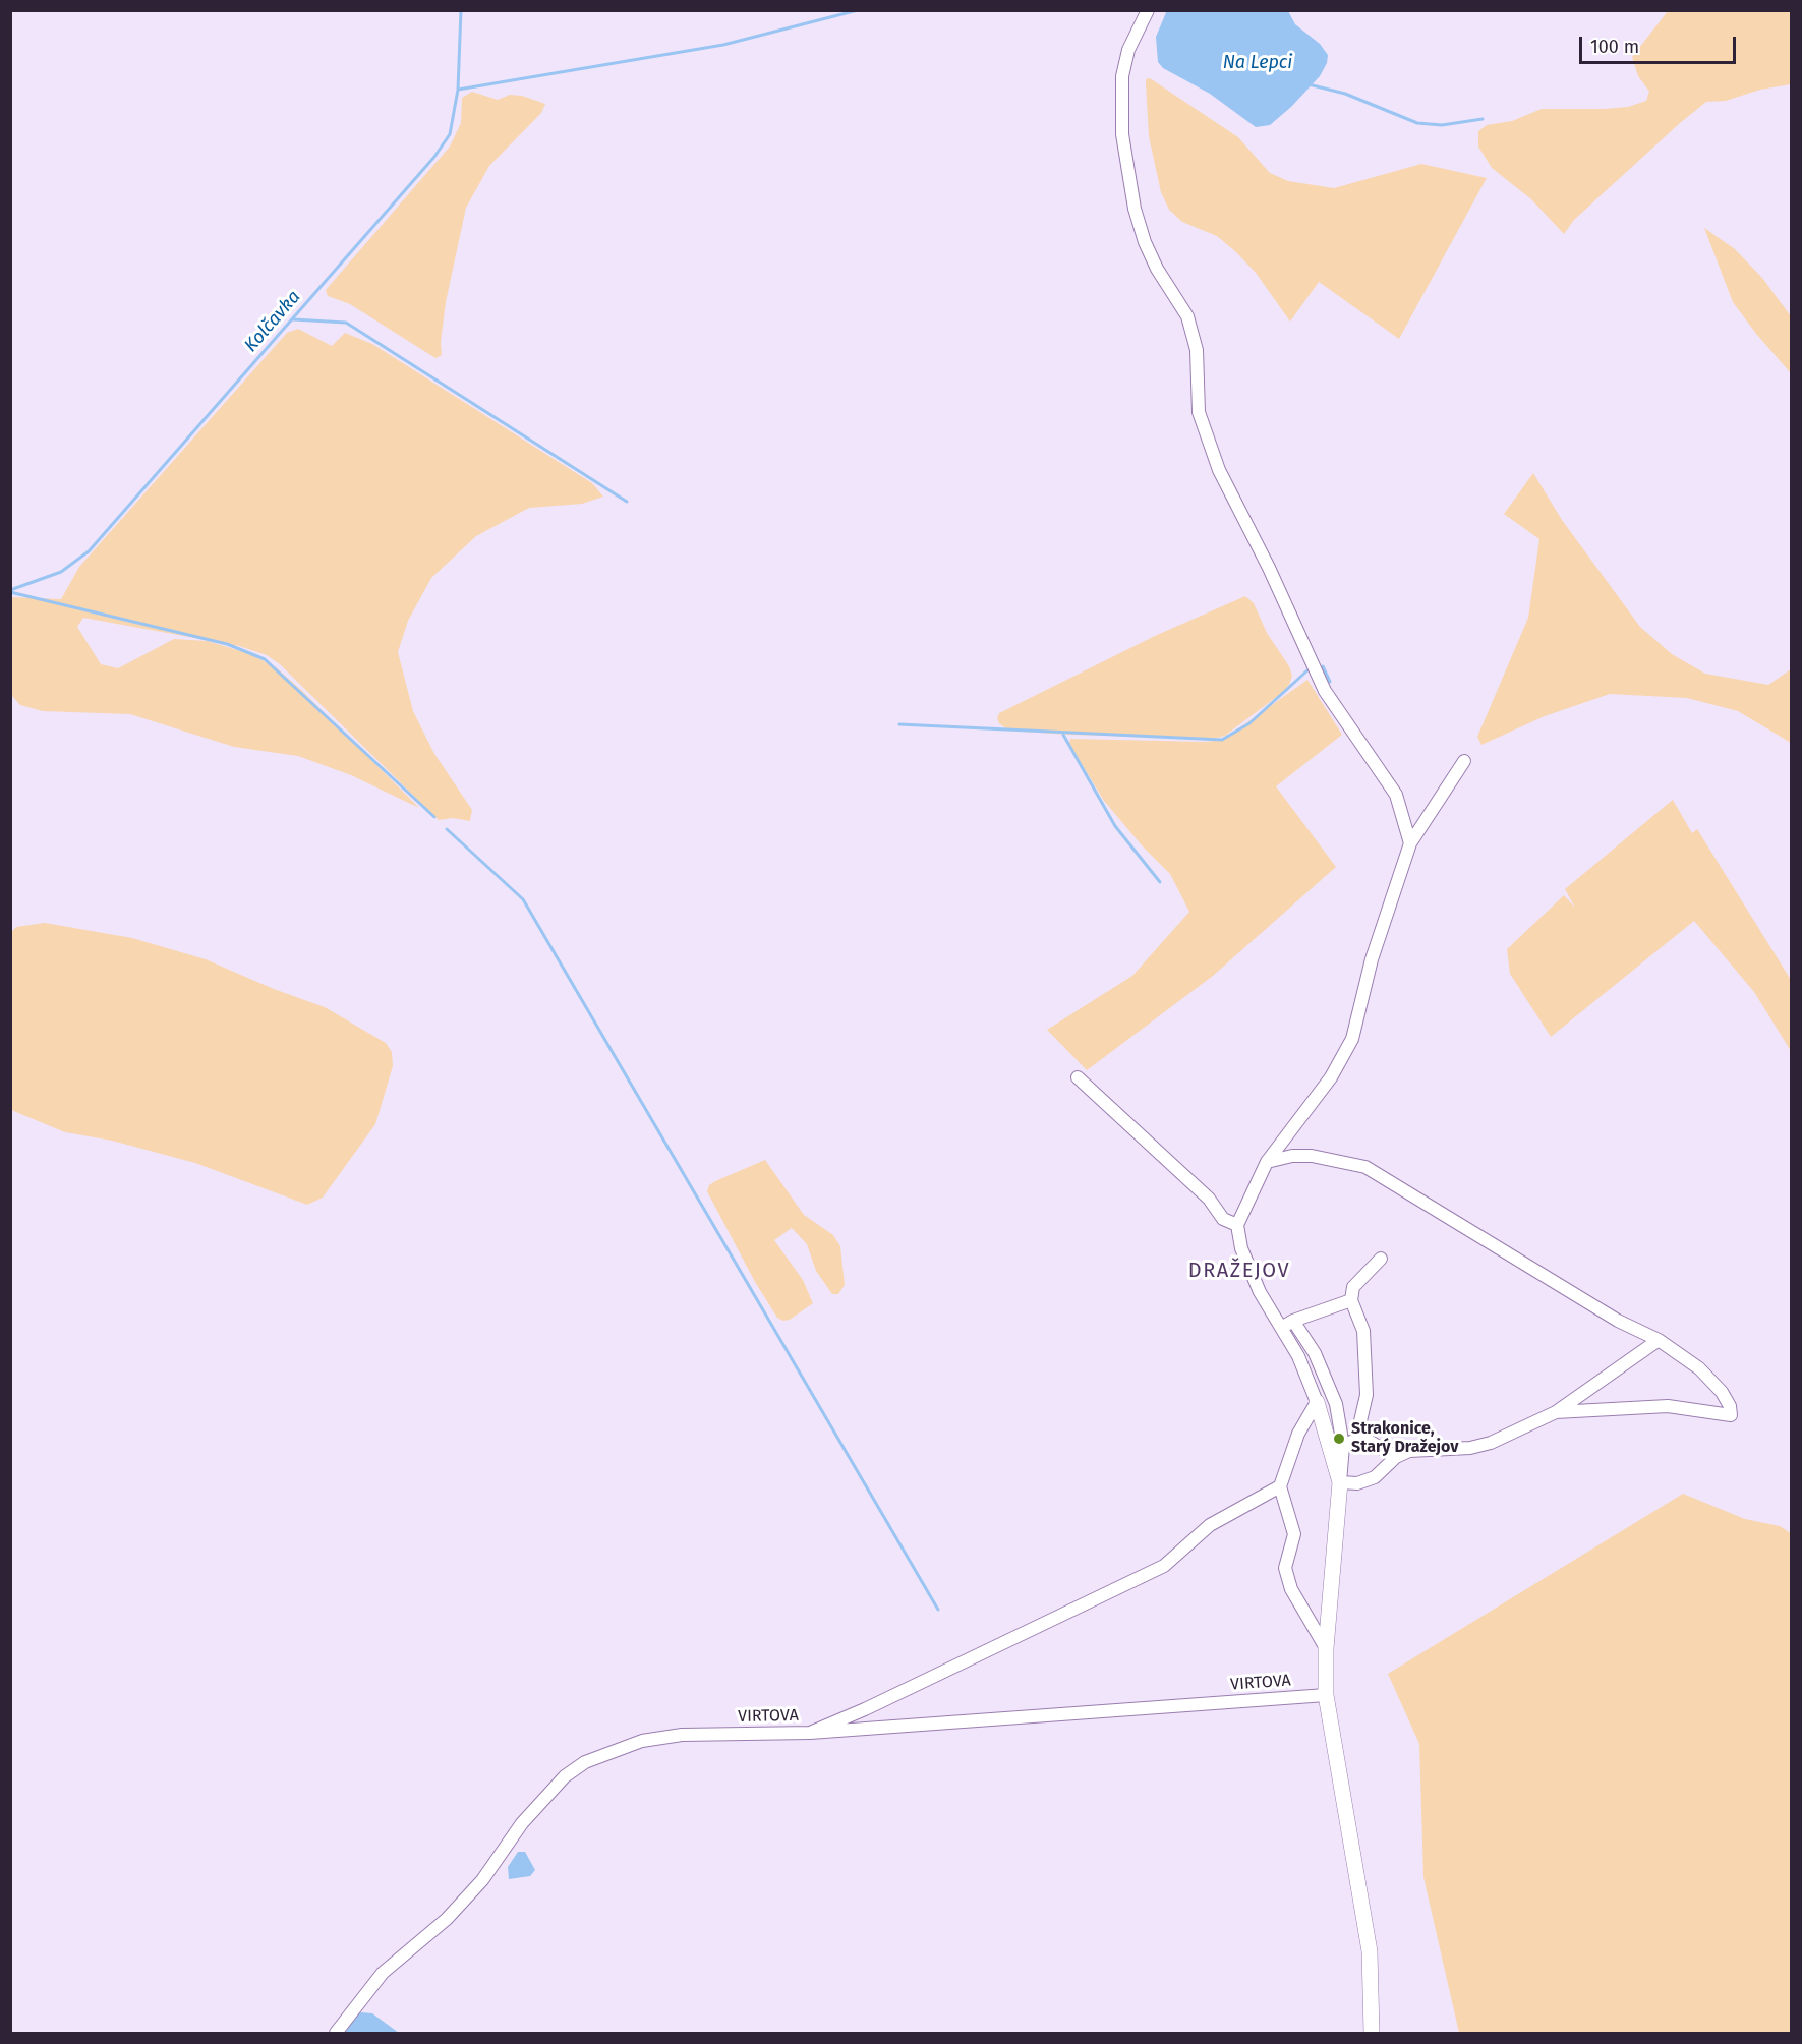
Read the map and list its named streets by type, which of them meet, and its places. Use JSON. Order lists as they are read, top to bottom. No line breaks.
{"streets":{"street":["VIRTOVA"]},"districts":["DRAŽEJOV"],"water":["Na Lepci","Kolčavka"],"places":["Strakonice, Starý Dražejov"],"scale_bar":"100 m"}
